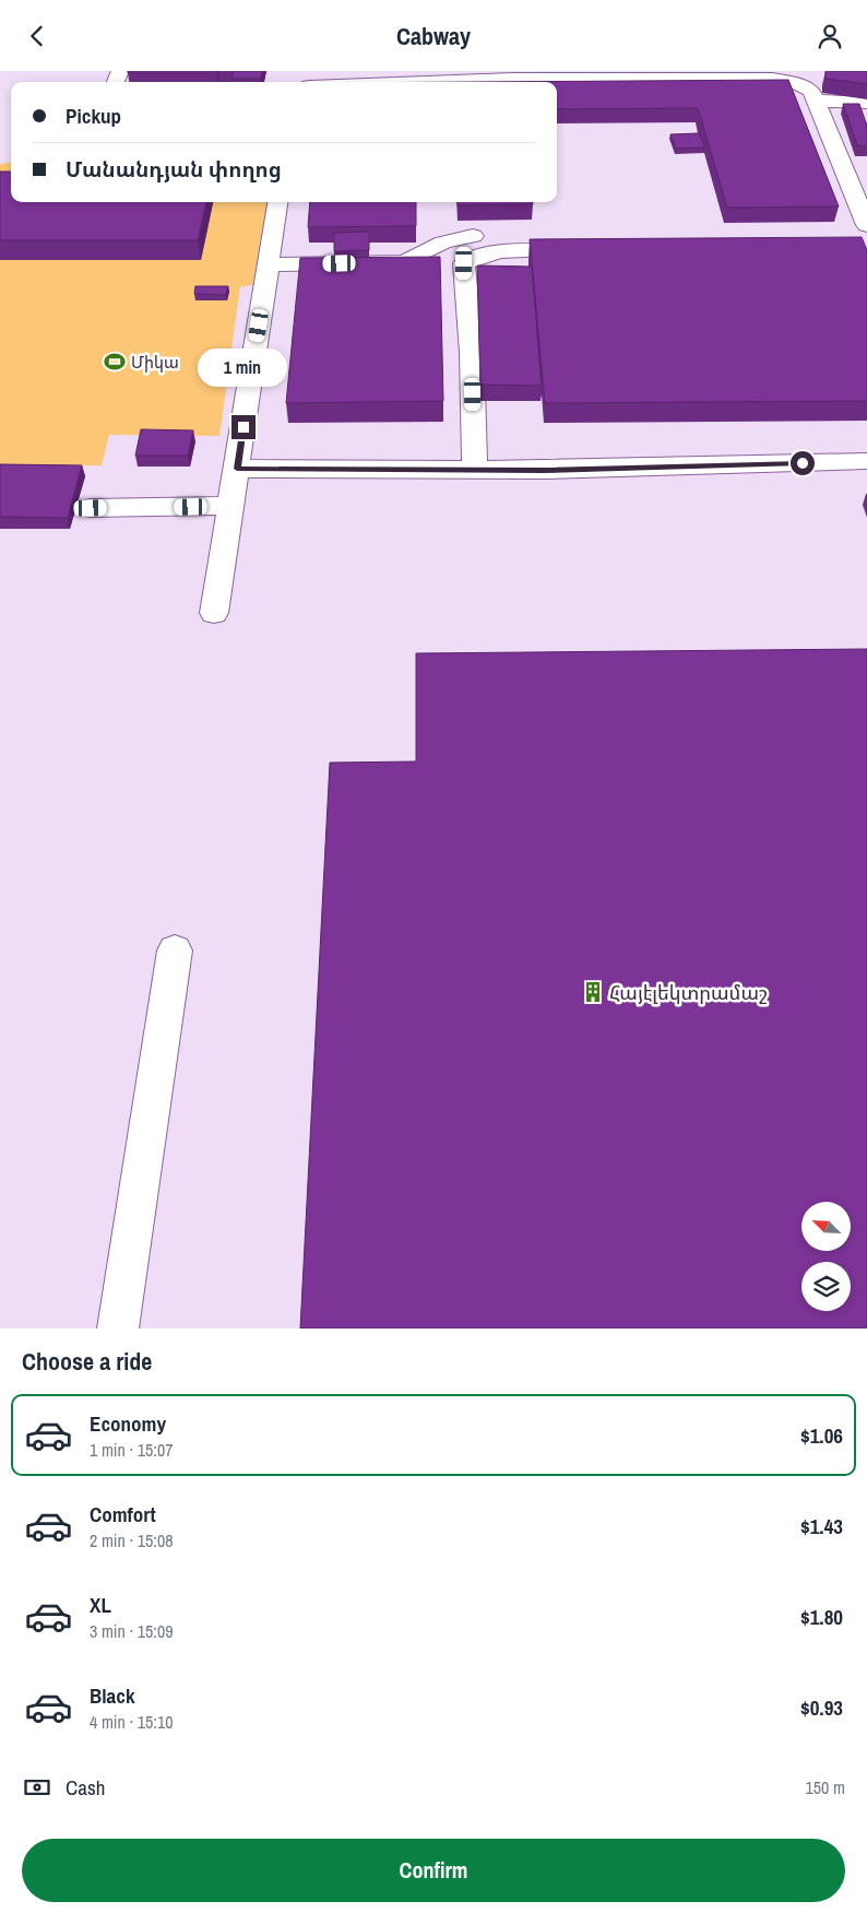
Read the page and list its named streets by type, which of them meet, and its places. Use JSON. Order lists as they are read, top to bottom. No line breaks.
{"places":{"sports":["Միկա"],"building":["Հայէլեկտրամաշ"]},"north":"top left","page":{"header":"Cabway","banner":["Pickup","Մանանդյան փողոց"],"bubble":"1 min","heading":"Choose a ride","list":[{"name":"Economy","note":"1 min · 15:07","value":"$1.06"},{"name":"Comfort","note":"2 min · 15:08","value":"$1.43"},{"name":"XL","note":"3 min · 15:09","value":"$1.80"},{"name":"Black","note":"4 min · 15:10","value":"$0.93"}],"pay":["Cash","150 m"],"buttons":"Confirm"}}
